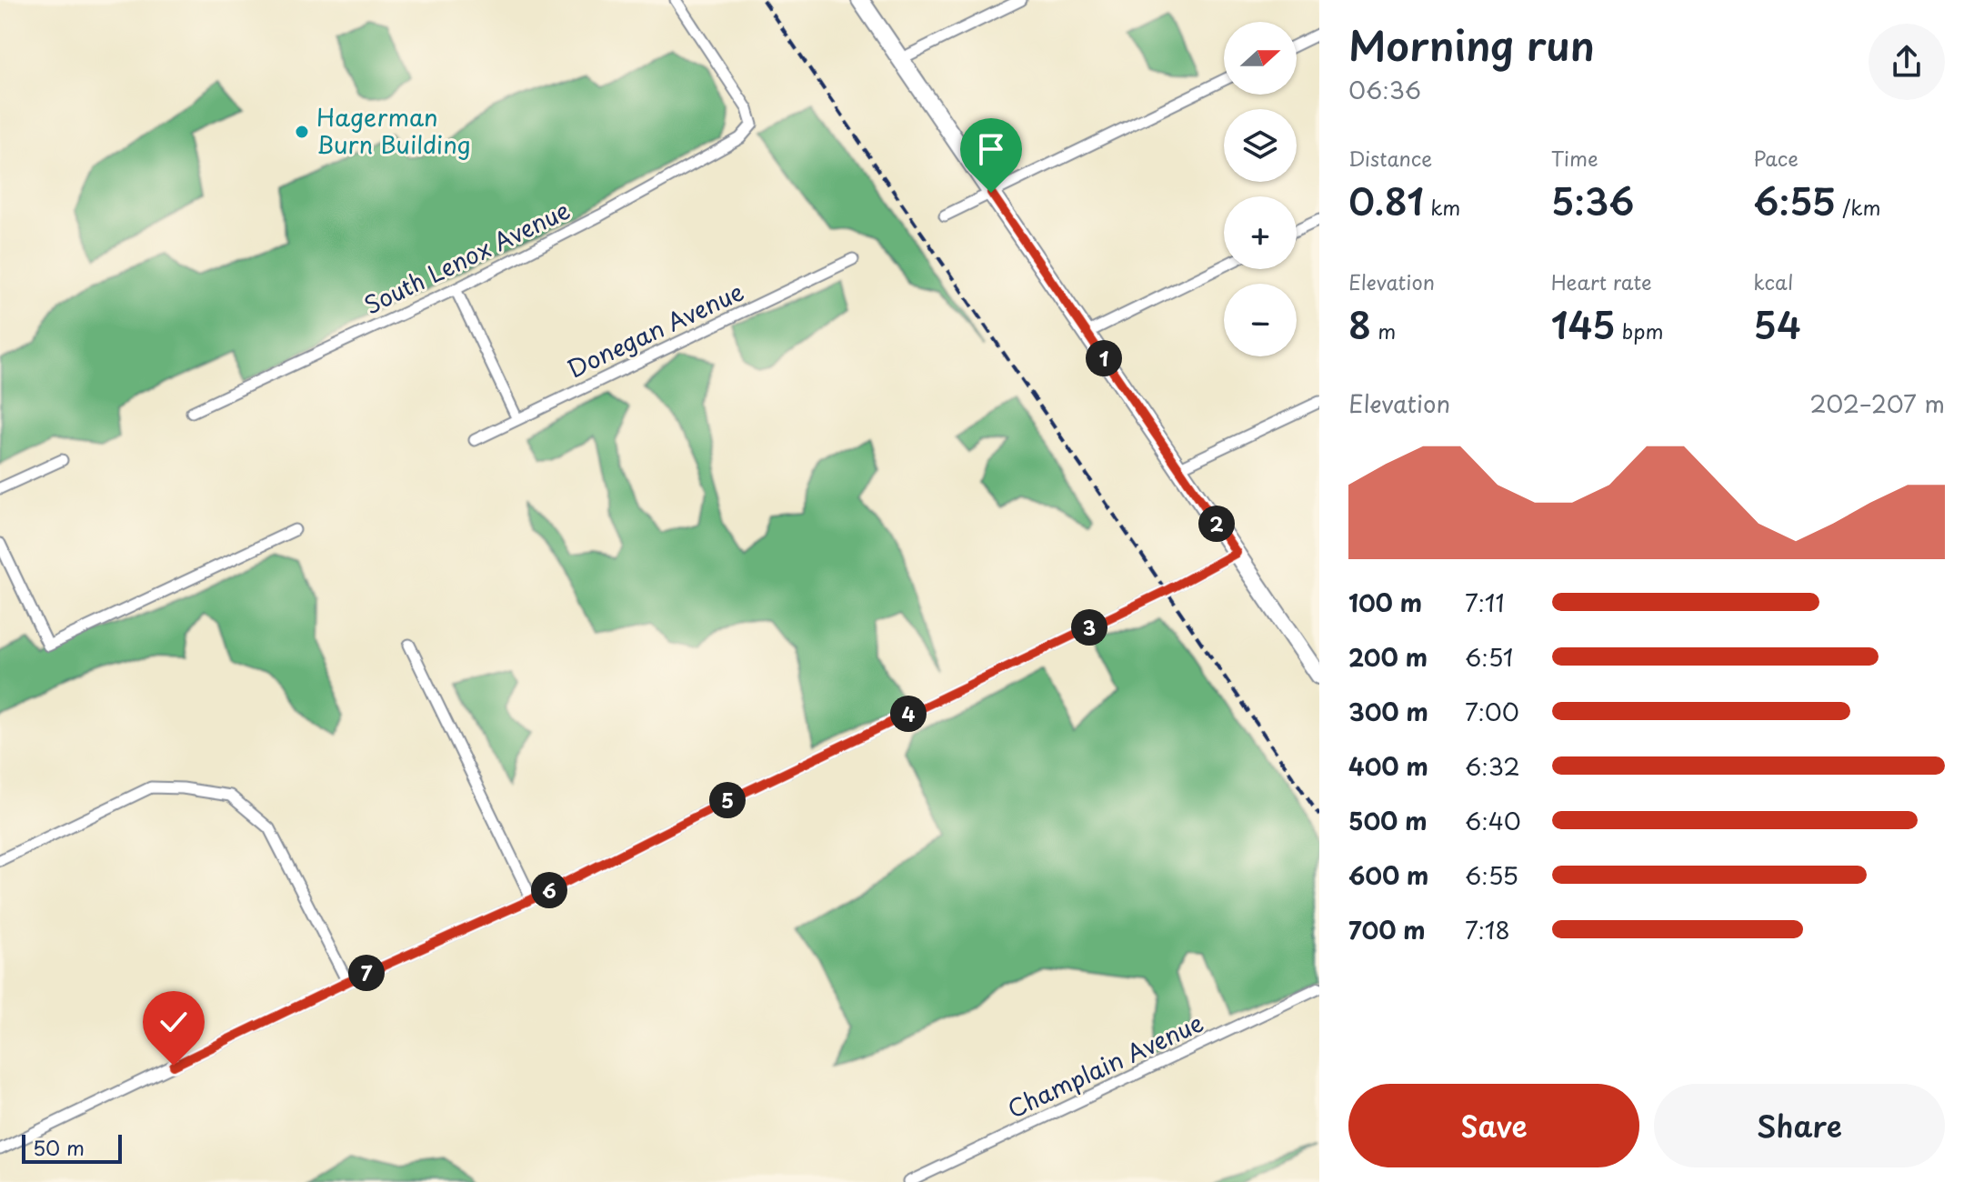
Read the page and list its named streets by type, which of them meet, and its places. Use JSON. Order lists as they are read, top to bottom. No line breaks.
{"streets":{"street":["South Lenox Avenue","Donegan Avenue","Champlain Avenue"]},"places":["Hagerman Burn Building"],"scale_bar":"50 m","north":"right","page":{"heading":["Morning run","06:36"],"map_buttons":["+","−"],"stats":[["Distance","0.81 km"],["Time","5:36"],["Pace","6:55 /km"],["Elevation","8 m"],["Heart rate","145 bpm"],["kcal","54"]],"pins":["1","2","3","4","5","6","7"],"chart":["Elevation","202–207 m"],"list":[{"name":"100 m","note":"7:11"},{"name":"200 m","note":"6:51"},{"name":"300 m","note":"7:00"},{"name":"400 m","note":"6:32"},{"name":"500 m","note":"6:40"},{"name":"600 m","note":"6:55"},{"name":"700 m","note":"7:18"}],"buttons":["Save","Share"],"scale":"50 m"}}
